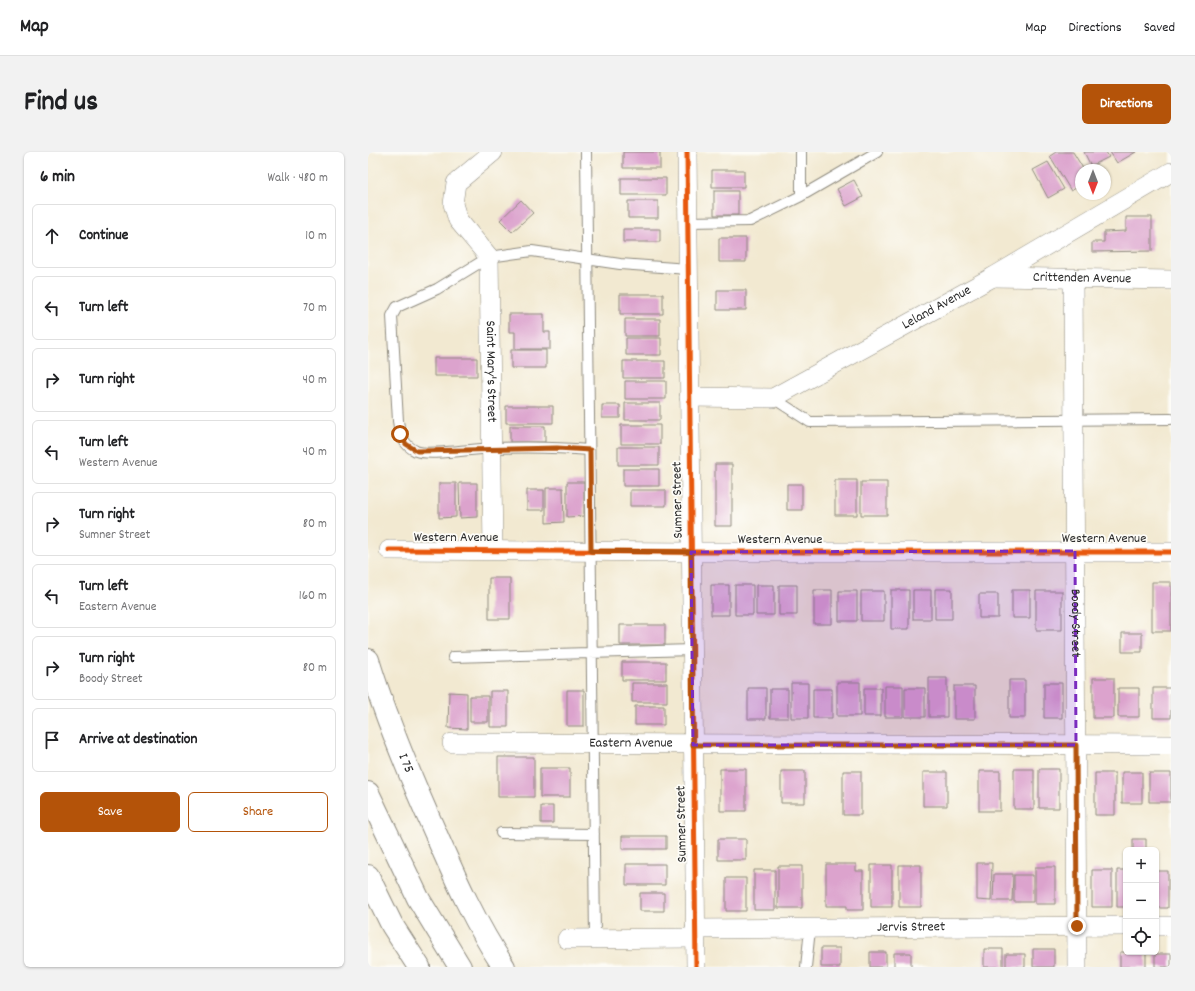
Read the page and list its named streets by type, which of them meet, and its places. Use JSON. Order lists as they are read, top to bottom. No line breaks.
{"streets":{"highway":["I 75"],"street":["Crittenden Avenue","Leland Avenue","Saint Mary's Street","Sumner Street","Western Avenue","Boody Street","Eastern Avenue","Jervis Street"]},"crossings":[["Crittenden Avenue","Leland Avenue"],["Crittenden Avenue","Boody Street"],["Leland Avenue","Sumner Street"],["Saint Mary's Street","Western Avenue"],["Sumner Street","Western Avenue"],["Sumner Street","Eastern Avenue"],["Sumner Street","Jervis Street"],["Western Avenue","Boody Street"],["Boody Street","Eastern Avenue"],["Boody Street","Jervis Street"]],"north":"bottom","page":{"header":"Map","nav":["Map","Directions","Saved"],"title":"Find us","buttons":["Directions",["Save","Share"]],"heading":["6 min","Walk · 480 m"],"list":[["Continue","10 m"],["Turn left","70 m"],["Turn right","40 m"],["Turn left","Western Avenue","40 m"],["Turn right","Sumner Street","80 m"],["Turn left","Eastern Avenue","160 m"],["Turn right","Boody Street","80 m"],"Arrive at destination"],"map_buttons":["+","−"]}}
